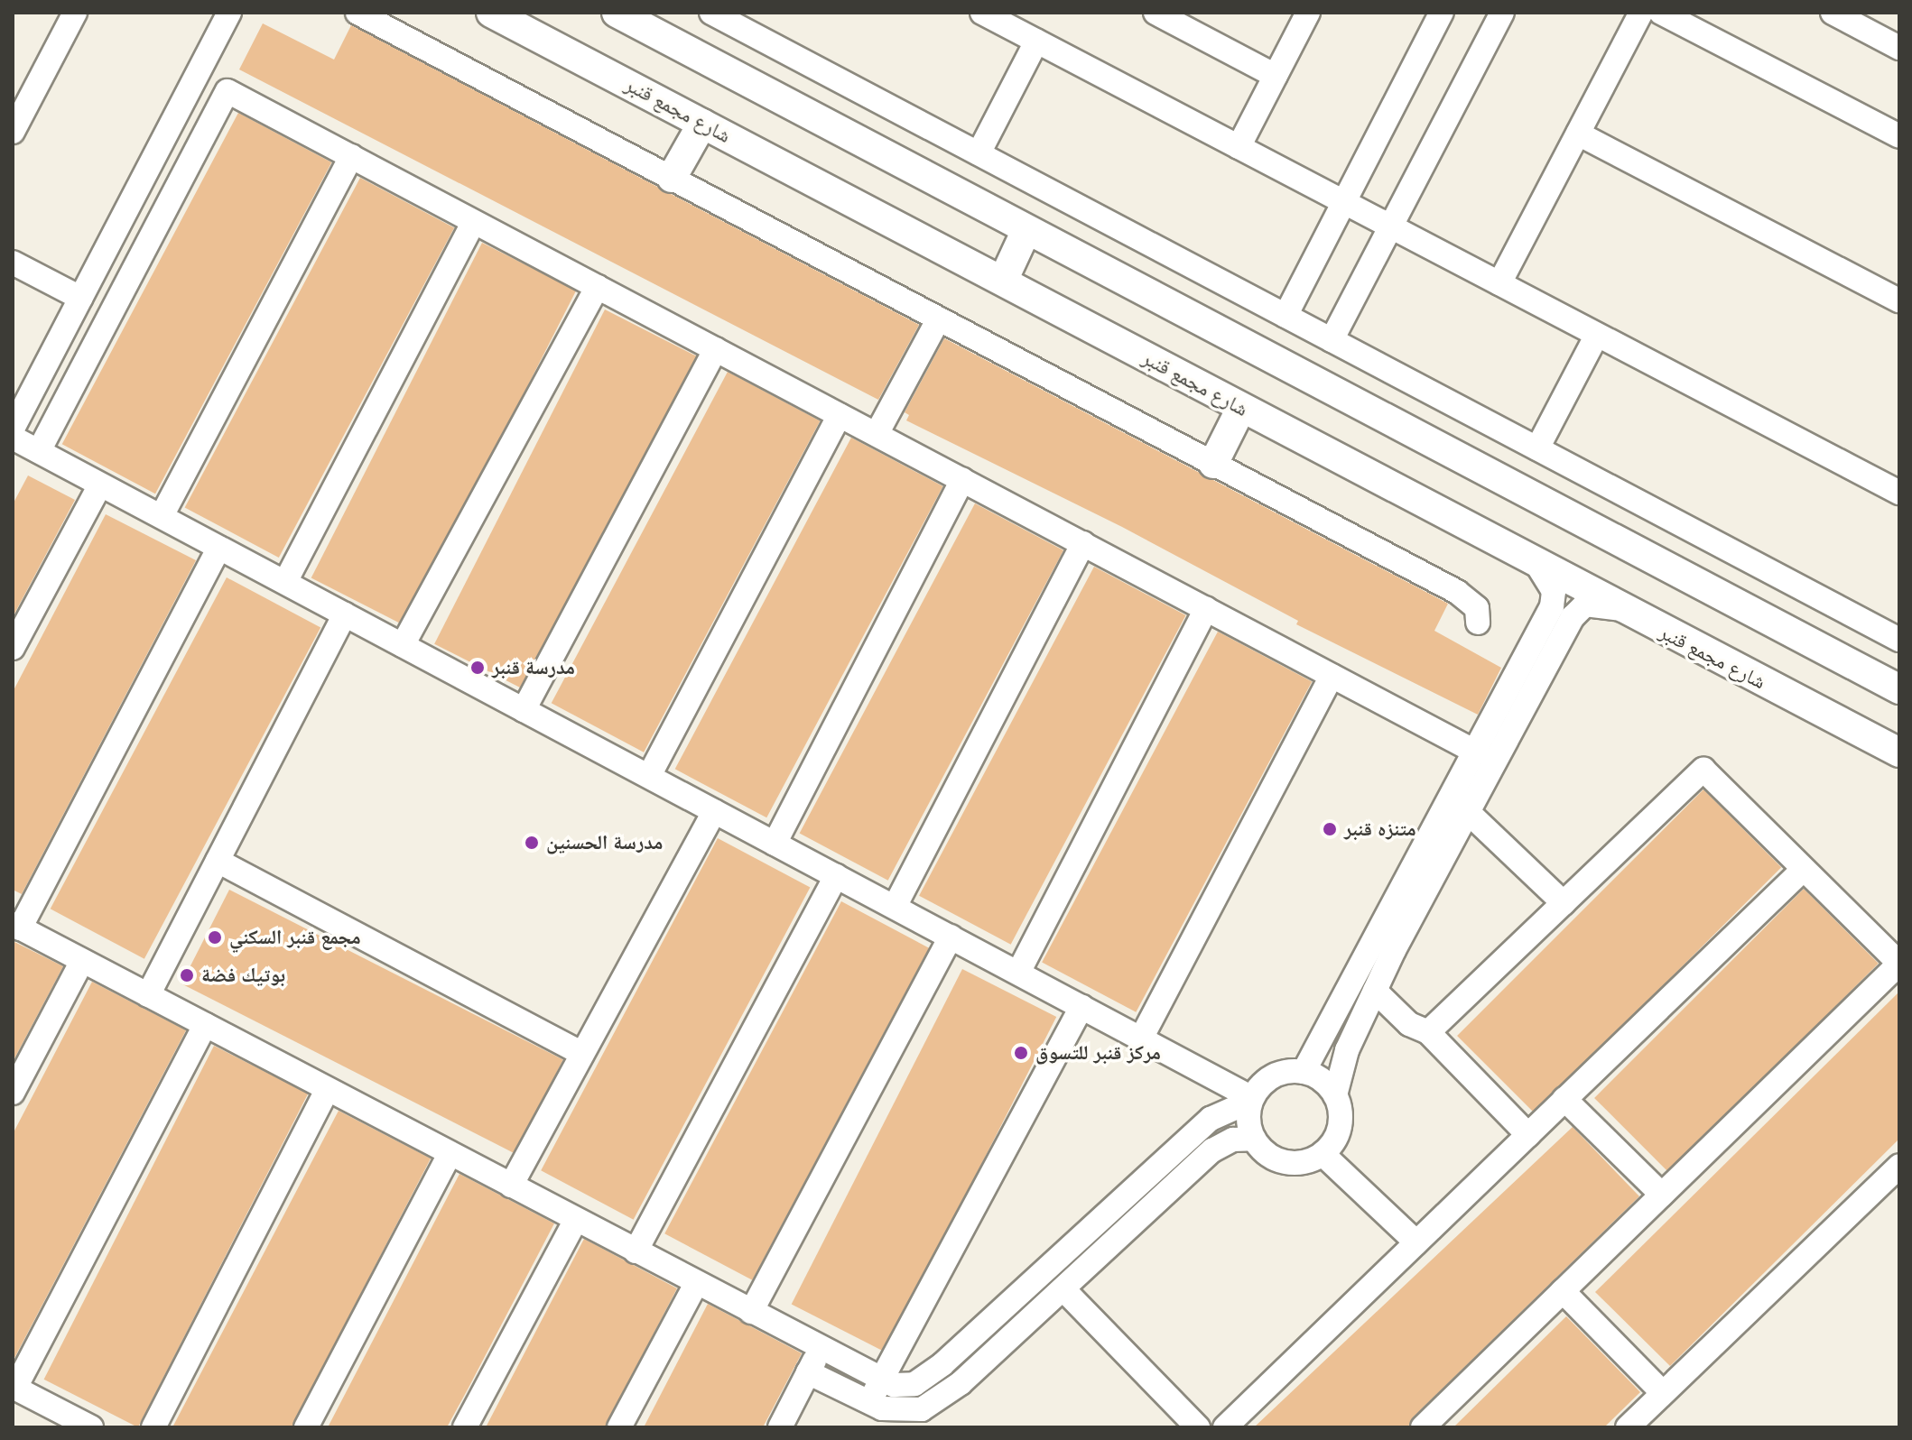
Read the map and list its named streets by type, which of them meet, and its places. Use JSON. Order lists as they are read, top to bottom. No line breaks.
{"streets":{"main road":["شارع مجمع قنبر"]},"places":["مدرسة قنبر","متنزه قنبر","مدرسة الحسنين","مجمع قنبر السكني","بوتيك فضة","مركز قنبر للتسوق"]}
